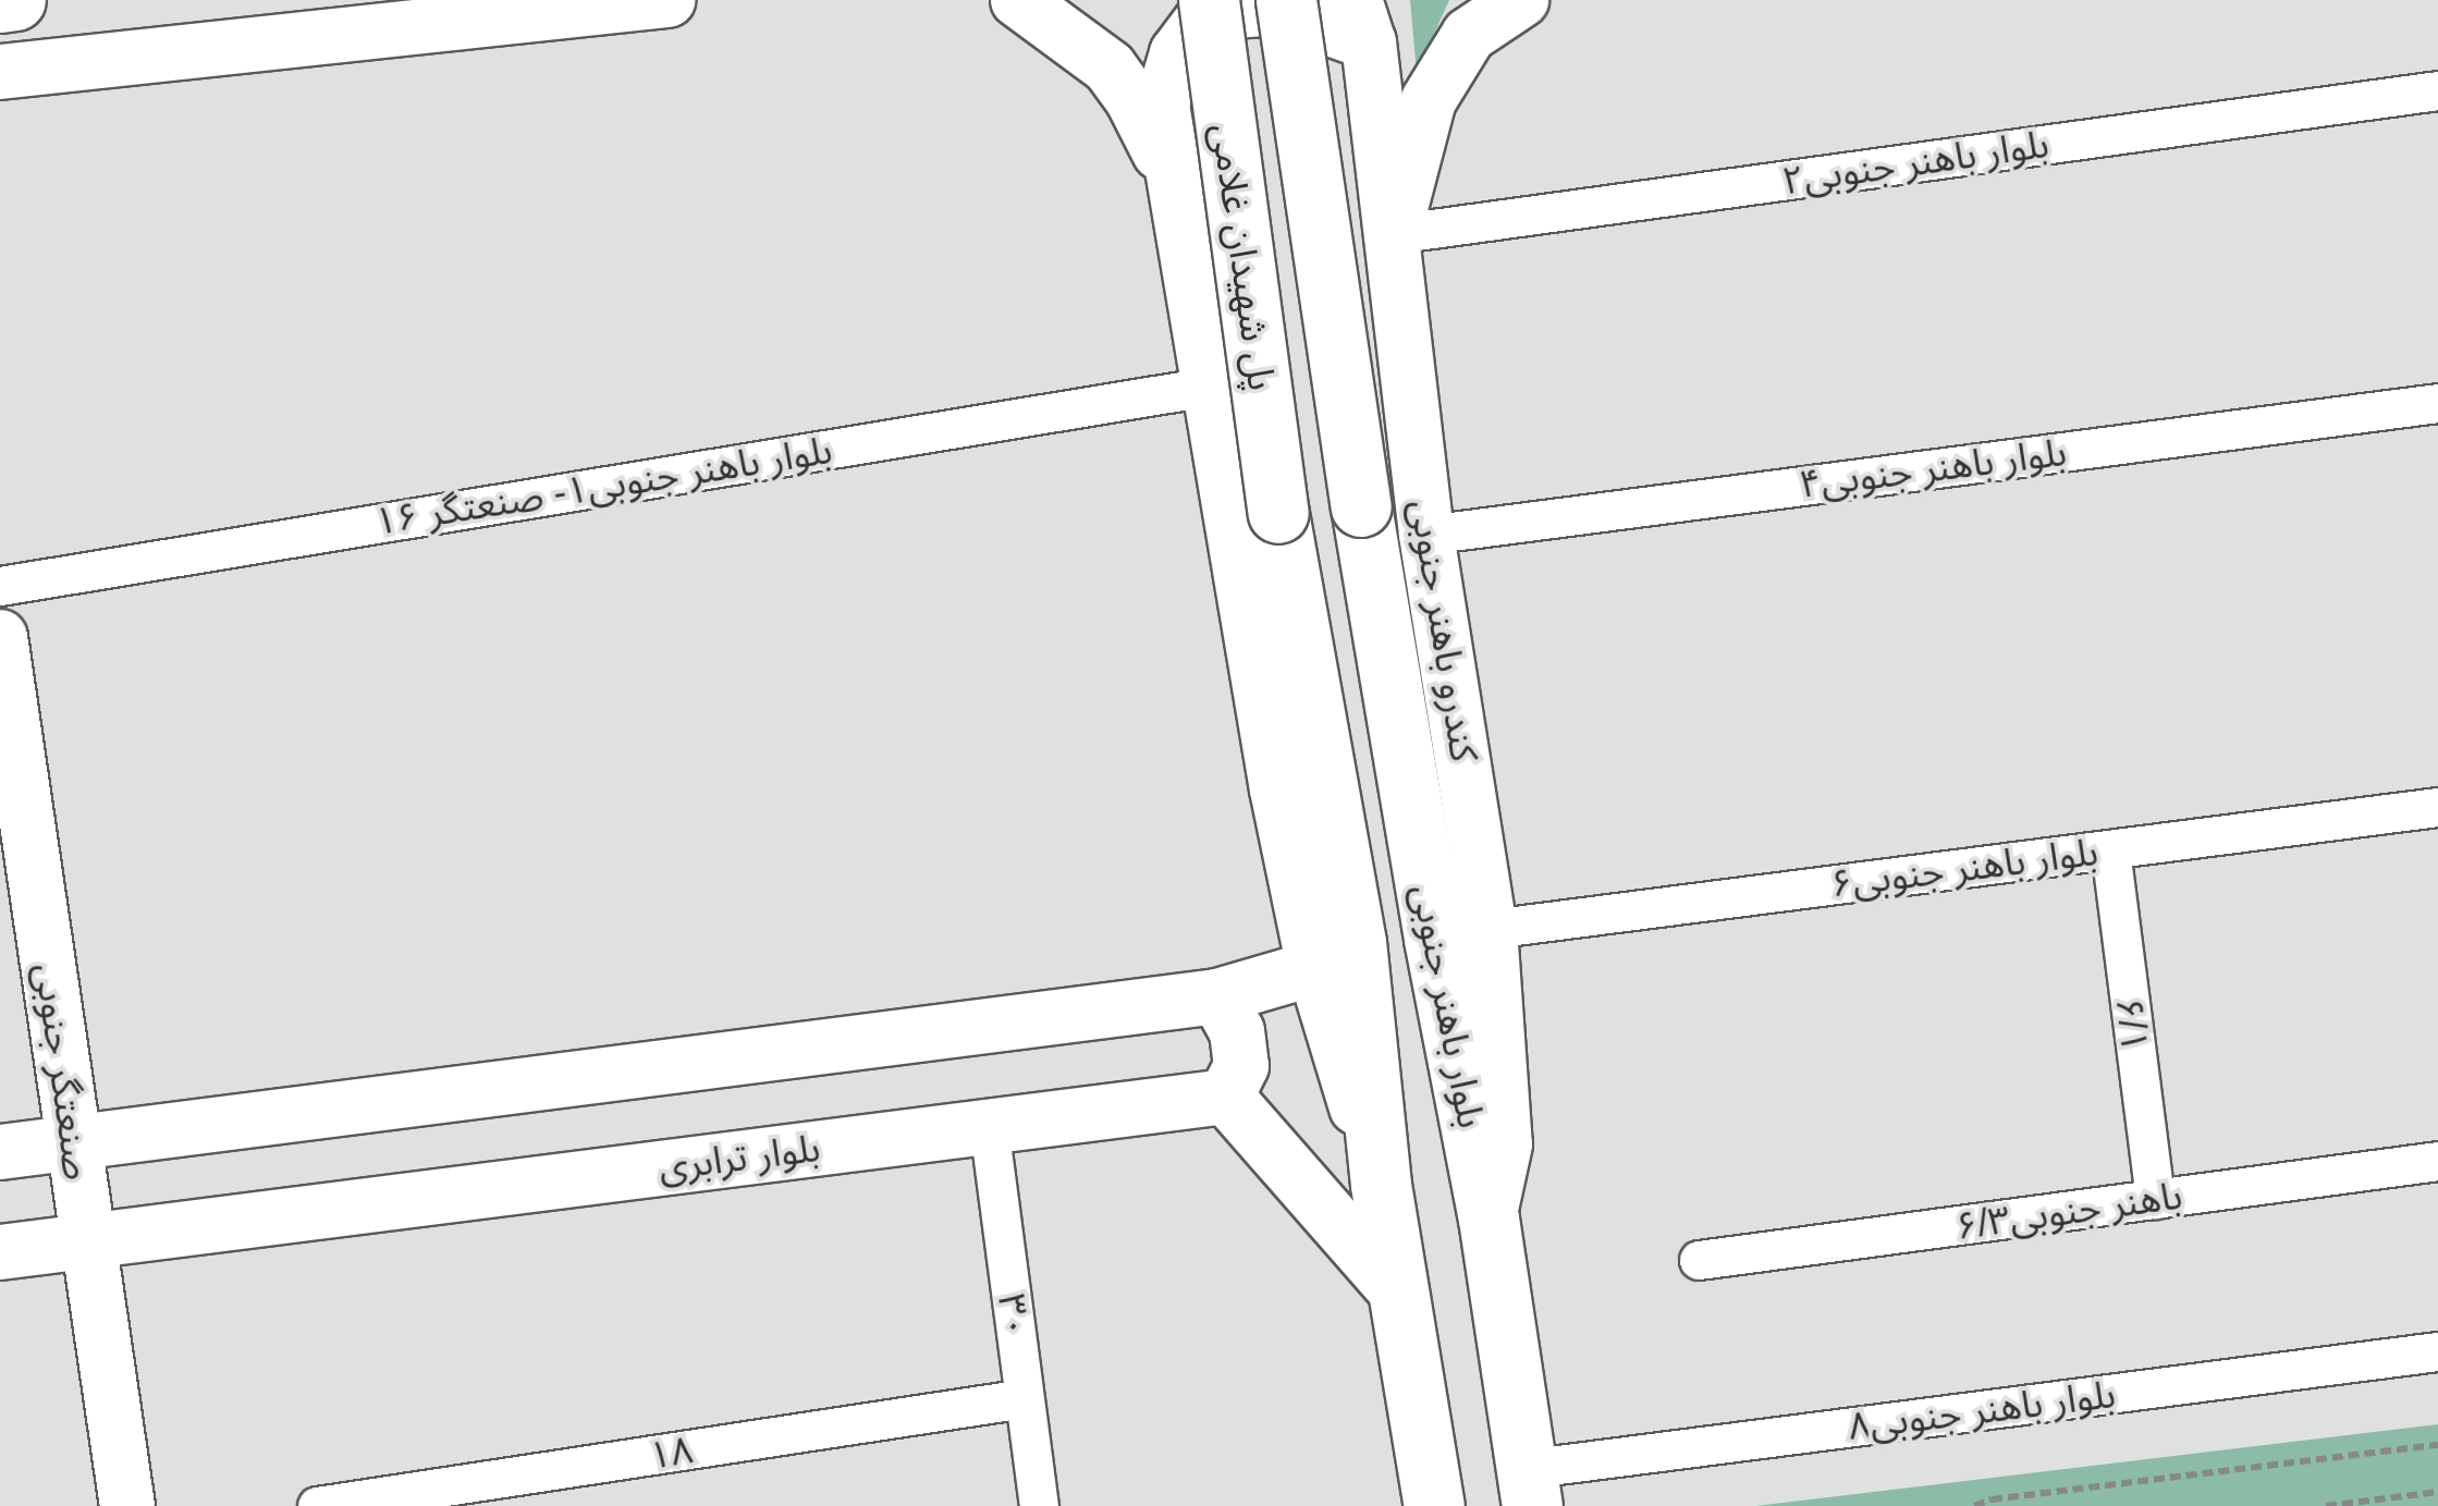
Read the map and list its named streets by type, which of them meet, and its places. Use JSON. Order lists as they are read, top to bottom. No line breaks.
{"streets":{"main road":["پل شهیدان غلامی","بلوار باهنر جنوبی"],"street":["بلوار باهنر جنوبی۲","بلوار باهنر جنوبی۴","بلوار باهنر جنوبی۱- صنعتگر ۱۶","کندرو باهنر جنوبی","بلوار باهنر جنوبی۶","۶/۱","صنعتگر جنوبی","بلوار ترابری","۶/۳باهنر جنوبی","۳۰","۸بلوار باهنر جنوبی","۱۸"]},"crossings":[["بلوار باهنر جنوبی۲","کندرو باهنر جنوبی"],["پل شهیدان غلامی","بلوار باهنر جنوبی"],["بلوار باهنر جنوبی۴","کندرو باهنر جنوبی"],["کندرو باهنر جنوبی","بلوار باهنر جنوبی۶"],["کندرو باهنر جنوبی","بلوار باهنر جنوبی"],["بلوار باهنر جنوبی۶","۶/۱"],["بلوار باهنر جنوبی","۸بلوار باهنر جنوبی"],["۶/۱","۶/۳باهنر جنوبی"],["صنعتگر جنوبی","بلوار ترابری"],["بلوار ترابری","۳۰"],["۳۰","۱۸"]]}
